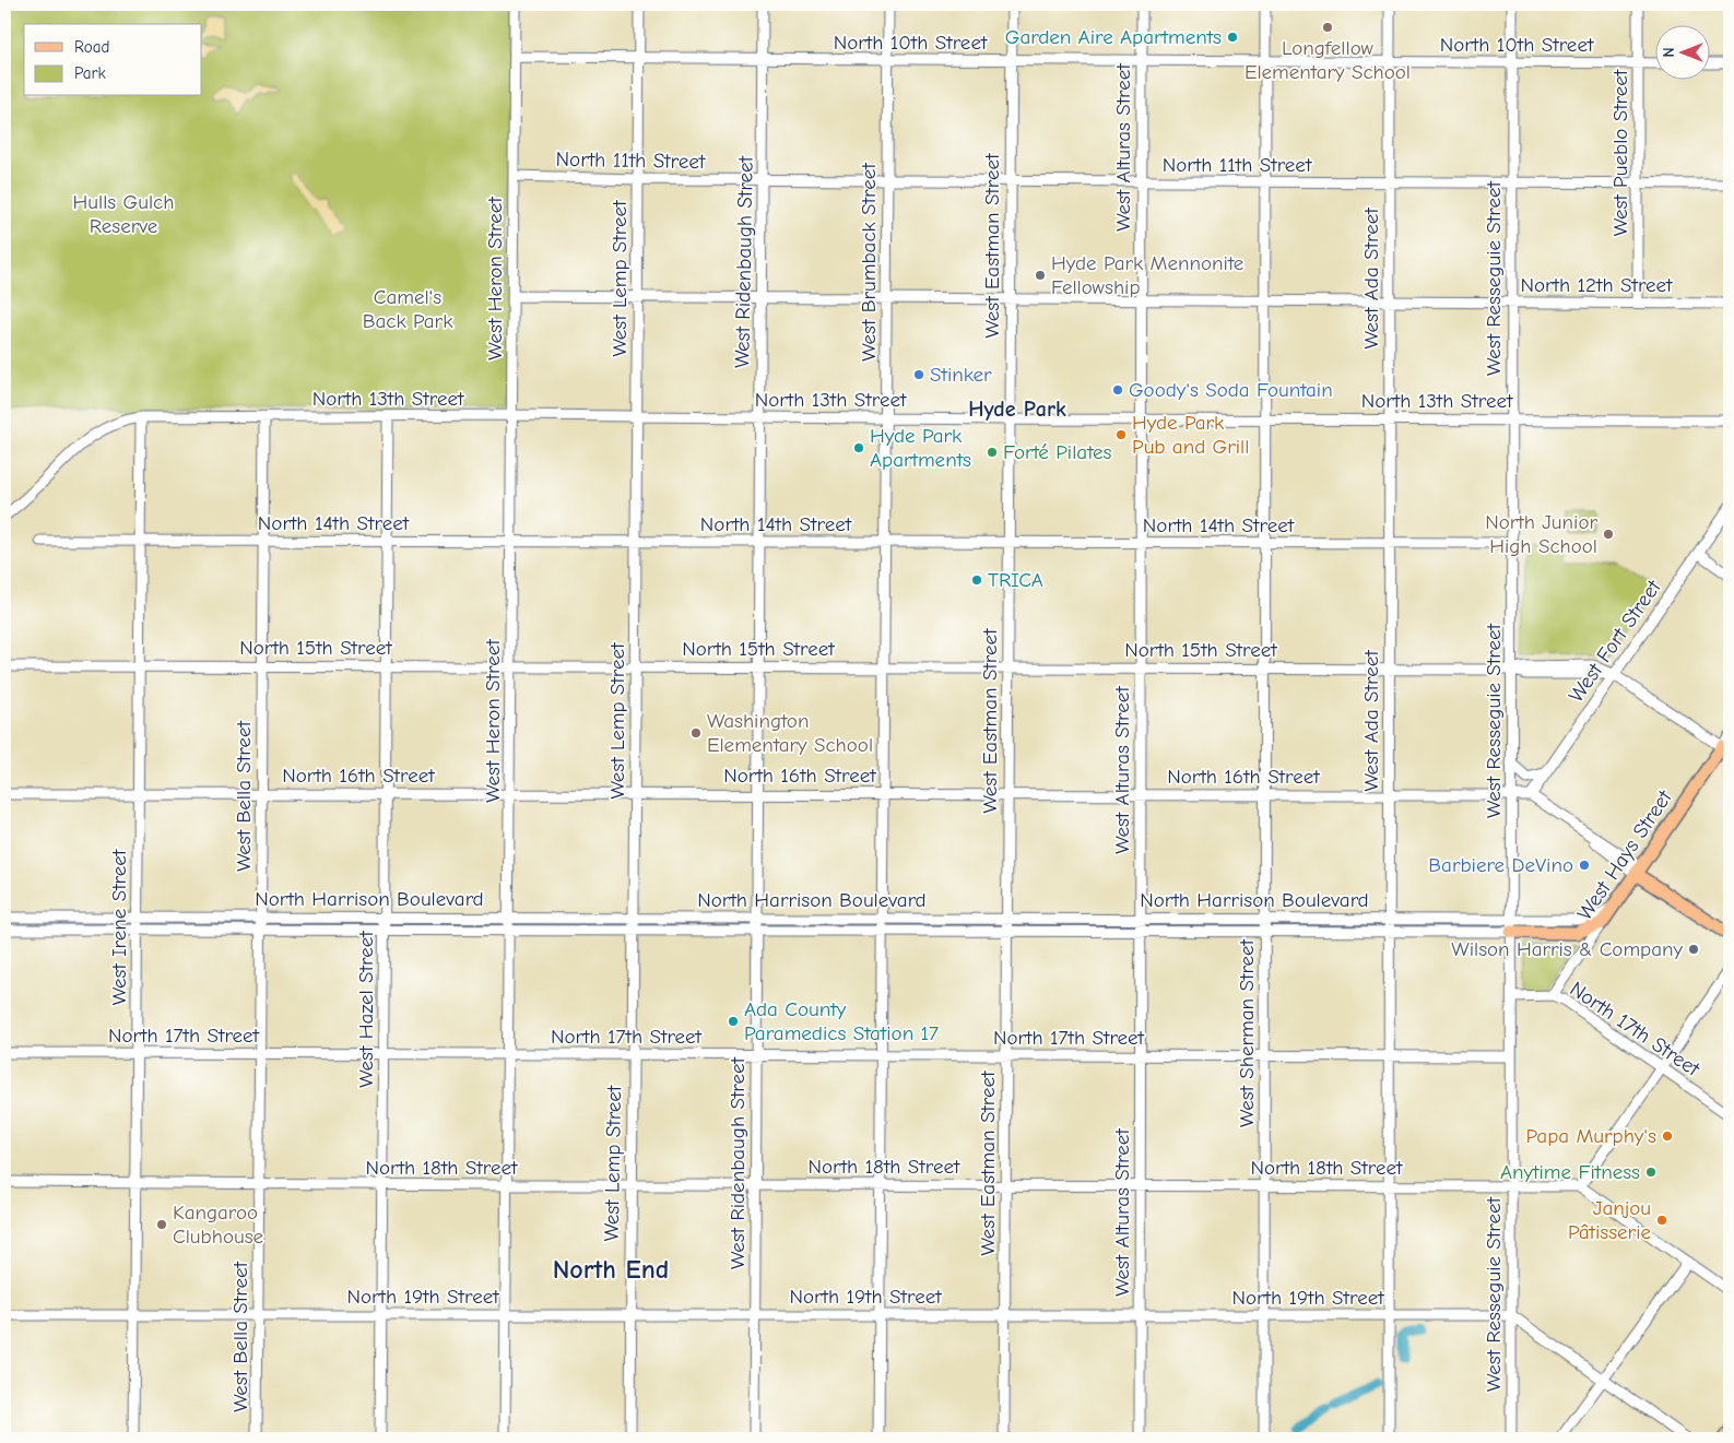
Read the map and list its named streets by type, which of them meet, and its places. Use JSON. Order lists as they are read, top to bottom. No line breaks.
{"streets":{"main road":["West Hays Street","North Harrison Boulevard"],"street":["North 10th Street","West Alturas Street","West Pueblo Street","North 11th Street","West Eastman Street","West Ridenbaugh Street","West Brumback Street","West Heron Street","West Lemp Street","West Ada Street","West Resseguie Street","North 12th Street","North 13th Street","North 14th Street","West Fort Street","North 15th Street","North 16th Street","West Bella Street","West Irene Street","West Hazel Street","North 17th Street","West Sherman Street","North 18th Street","North 19th Street"]},"crossings":[["North 10th Street","West Alturas Street"],["North 10th Street","West Pueblo Street"],["North 10th Street","West Eastman Street"],["North 10th Street","West Ridenbaugh Street"],["North 10th Street","West Brumback Street"],["North 10th Street","West Heron Street"],["North 10th Street","West Lemp Street"],["North 10th Street","West Ada Street"],["North 10th Street","West Resseguie Street"],["North 10th Street","West Sherman Street"],["West Alturas Street","North 11th Street"],["West Alturas Street","North 12th Street"],["West Alturas Street","North 13th Street"],["West Alturas Street","North 14th Street"],["West Alturas Street","North 15th Street"],["West Alturas Street","North 16th Street"],["West Alturas Street","North Harrison Boulevard"],["West Alturas Street","North 17th Street"],["West Alturas Street","North 18th Street"],["West Alturas Street","North 19th Street"],["West Pueblo Street","North 11th Street"],["West Pueblo Street","North 12th Street"],["North 11th Street","West Eastman Street"],["North 11th Street","West Ridenbaugh Street"],["North 11th Street","West Brumback Street"],["North 11th Street","West Heron Street"],["North 11th Street","West Lemp Street"],["North 11th Street","West Ada Street"],["North 11th Street","West Resseguie Street"],["North 11th Street","West Sherman Street"],["West Eastman Street","North 12th Street"],["West Eastman Street","North 13th Street"],["West Eastman Street","North 14th Street"],["West Eastman Street","North 15th Street"],["West Eastman Street","North 16th Street"],["West Eastman Street","North Harrison Boulevard"],["West Eastman Street","North 17th Street"],["West Eastman Street","North 18th Street"],["West Eastman Street","North 19th Street"],["West Ridenbaugh Street","North 12th Street"],["West Ridenbaugh Street","North 13th Street"],["West Ridenbaugh Street","North 14th Street"],["West Ridenbaugh Street","North 15th Street"],["West Ridenbaugh Street","North 16th Street"],["West Ridenbaugh Street","North Harrison Boulevard"],["West Ridenbaugh Street","North 17th Street"],["West Ridenbaugh Street","North 18th Street"],["West Ridenbaugh Street","North 19th Street"],["West Brumback Street","North 12th Street"],["West Brumback Street","North 13th Street"],["West Brumback Street","North 14th Street"],["West Brumback Street","North 15th Street"],["West Brumback Street","North 16th Street"],["West Brumback Street","North Harrison Boulevard"],["West Brumback Street","North 17th Street"],["West Brumback Street","North 18th Street"],["West Brumback Street","North 19th Street"],["West Heron Street","North 12th Street"],["West Heron Street","North 13th Street"],["West Heron Street","North 14th Street"],["West Heron Street","North 15th Street"],["West Heron Street","North 16th Street"],["West Heron Street","North Harrison Boulevard"],["West Heron Street","North 17th Street"],["West Heron Street","North 18th Street"],["West Heron Street","North 19th Street"],["West Lemp Street","North 12th Street"],["West Lemp Street","North 13th Street"],["West Lemp Street","North 14th Street"],["West Lemp Street","North 15th Street"],["West Lemp Street","North 16th Street"],["West Lemp Street","North Harrison Boulevard"],["West Lemp Street","North 17th Street"],["West Lemp Street","North 18th Street"],["West Lemp Street","North 19th Street"],["West Ada Street","North 12th Street"],["West Ada Street","North 13th Street"],["West Ada Street","North 14th Street"],["West Ada Street","North 15th Street"],["West Ada Street","North 16th Street"],["West Ada Street","North Harrison Boulevard"],["West Ada Street","North 17th Street"],["West Ada Street","North 18th Street"],["West Ada Street","North 19th Street"],["West Resseguie Street","North 12th Street"],["West Resseguie Street","North 13th Street"],["West Resseguie Street","North 14th Street"],["West Resseguie Street","North 15th Street"],["West Resseguie Street","North 16th Street"],["West Resseguie Street","North Harrison Boulevard"],["West Resseguie Street","North 17th Street"],["West Resseguie Street","North 18th Street"],["West Resseguie Street","North 19th Street"],["North 12th Street","West Sherman Street"],["North 13th Street","West Bella Street"],["North 13th Street","West Irene Street"],["North 13th Street","West Hazel Street"],["North 13th Street","West Sherman Street"],["North 14th Street","West Bella Street"],["North 14th Street","West Irene Street"],["North 14th Street","West Hazel Street"],["North 14th Street","West Sherman Street"],["West Fort Street","North 15th Street"],["West Fort Street","North 16th Street"],["North 15th Street","West Bella Street"],["North 15th Street","West Irene Street"],["North 15th Street","West Hazel Street"],["North 15th Street","West Sherman Street"],["North 16th Street","West Bella Street"],["North 16th Street","West Irene Street"],["North 16th Street","West Hazel Street"],["North 16th Street","West Sherman Street"],["West Bella Street","North Harrison Boulevard"],["West Bella Street","North 17th Street"],["West Bella Street","North 18th Street"],["West Bella Street","North 19th Street"],["West Hays Street","North Harrison Boulevard"],["West Hays Street","North 17th Street"],["North Harrison Boulevard","West Irene Street"],["North Harrison Boulevard","West Hazel Street"],["North Harrison Boulevard","West Sherman Street"],["West Irene Street","North 17th Street"],["West Irene Street","North 18th Street"],["West Irene Street","North 19th Street"],["West Hazel Street","North 17th Street"],["West Hazel Street","North 18th Street"],["West Hazel Street","North 19th Street"],["North 17th Street","West Sherman Street"],["West Sherman Street","North 18th Street"],["West Sherman Street","North 19th Street"]],"districts":["Hyde Park","North End"],"parks":["Hulls Gulch Reserve","Camel's Back Park"],"places":["Longfellow Elementary School","Garden Aire Apartments","Hyde Park Mennonite Fellowship","Stinker","Goody's Soda Fountain","Hyde Park Pub and Grill","Hyde Park Apartments","Forté Pilates","North Junior High School","TRICA","Washington Elementary School","Barbiere DeVino","Wilson Harris & Company","Ada County Paramedics Station 17","Papa Murphy's","Anytime Fitness","Janjou Pâtisserie","Kangaroo Clubhouse"],"legend":["Road","Park"],"north":"left"}
